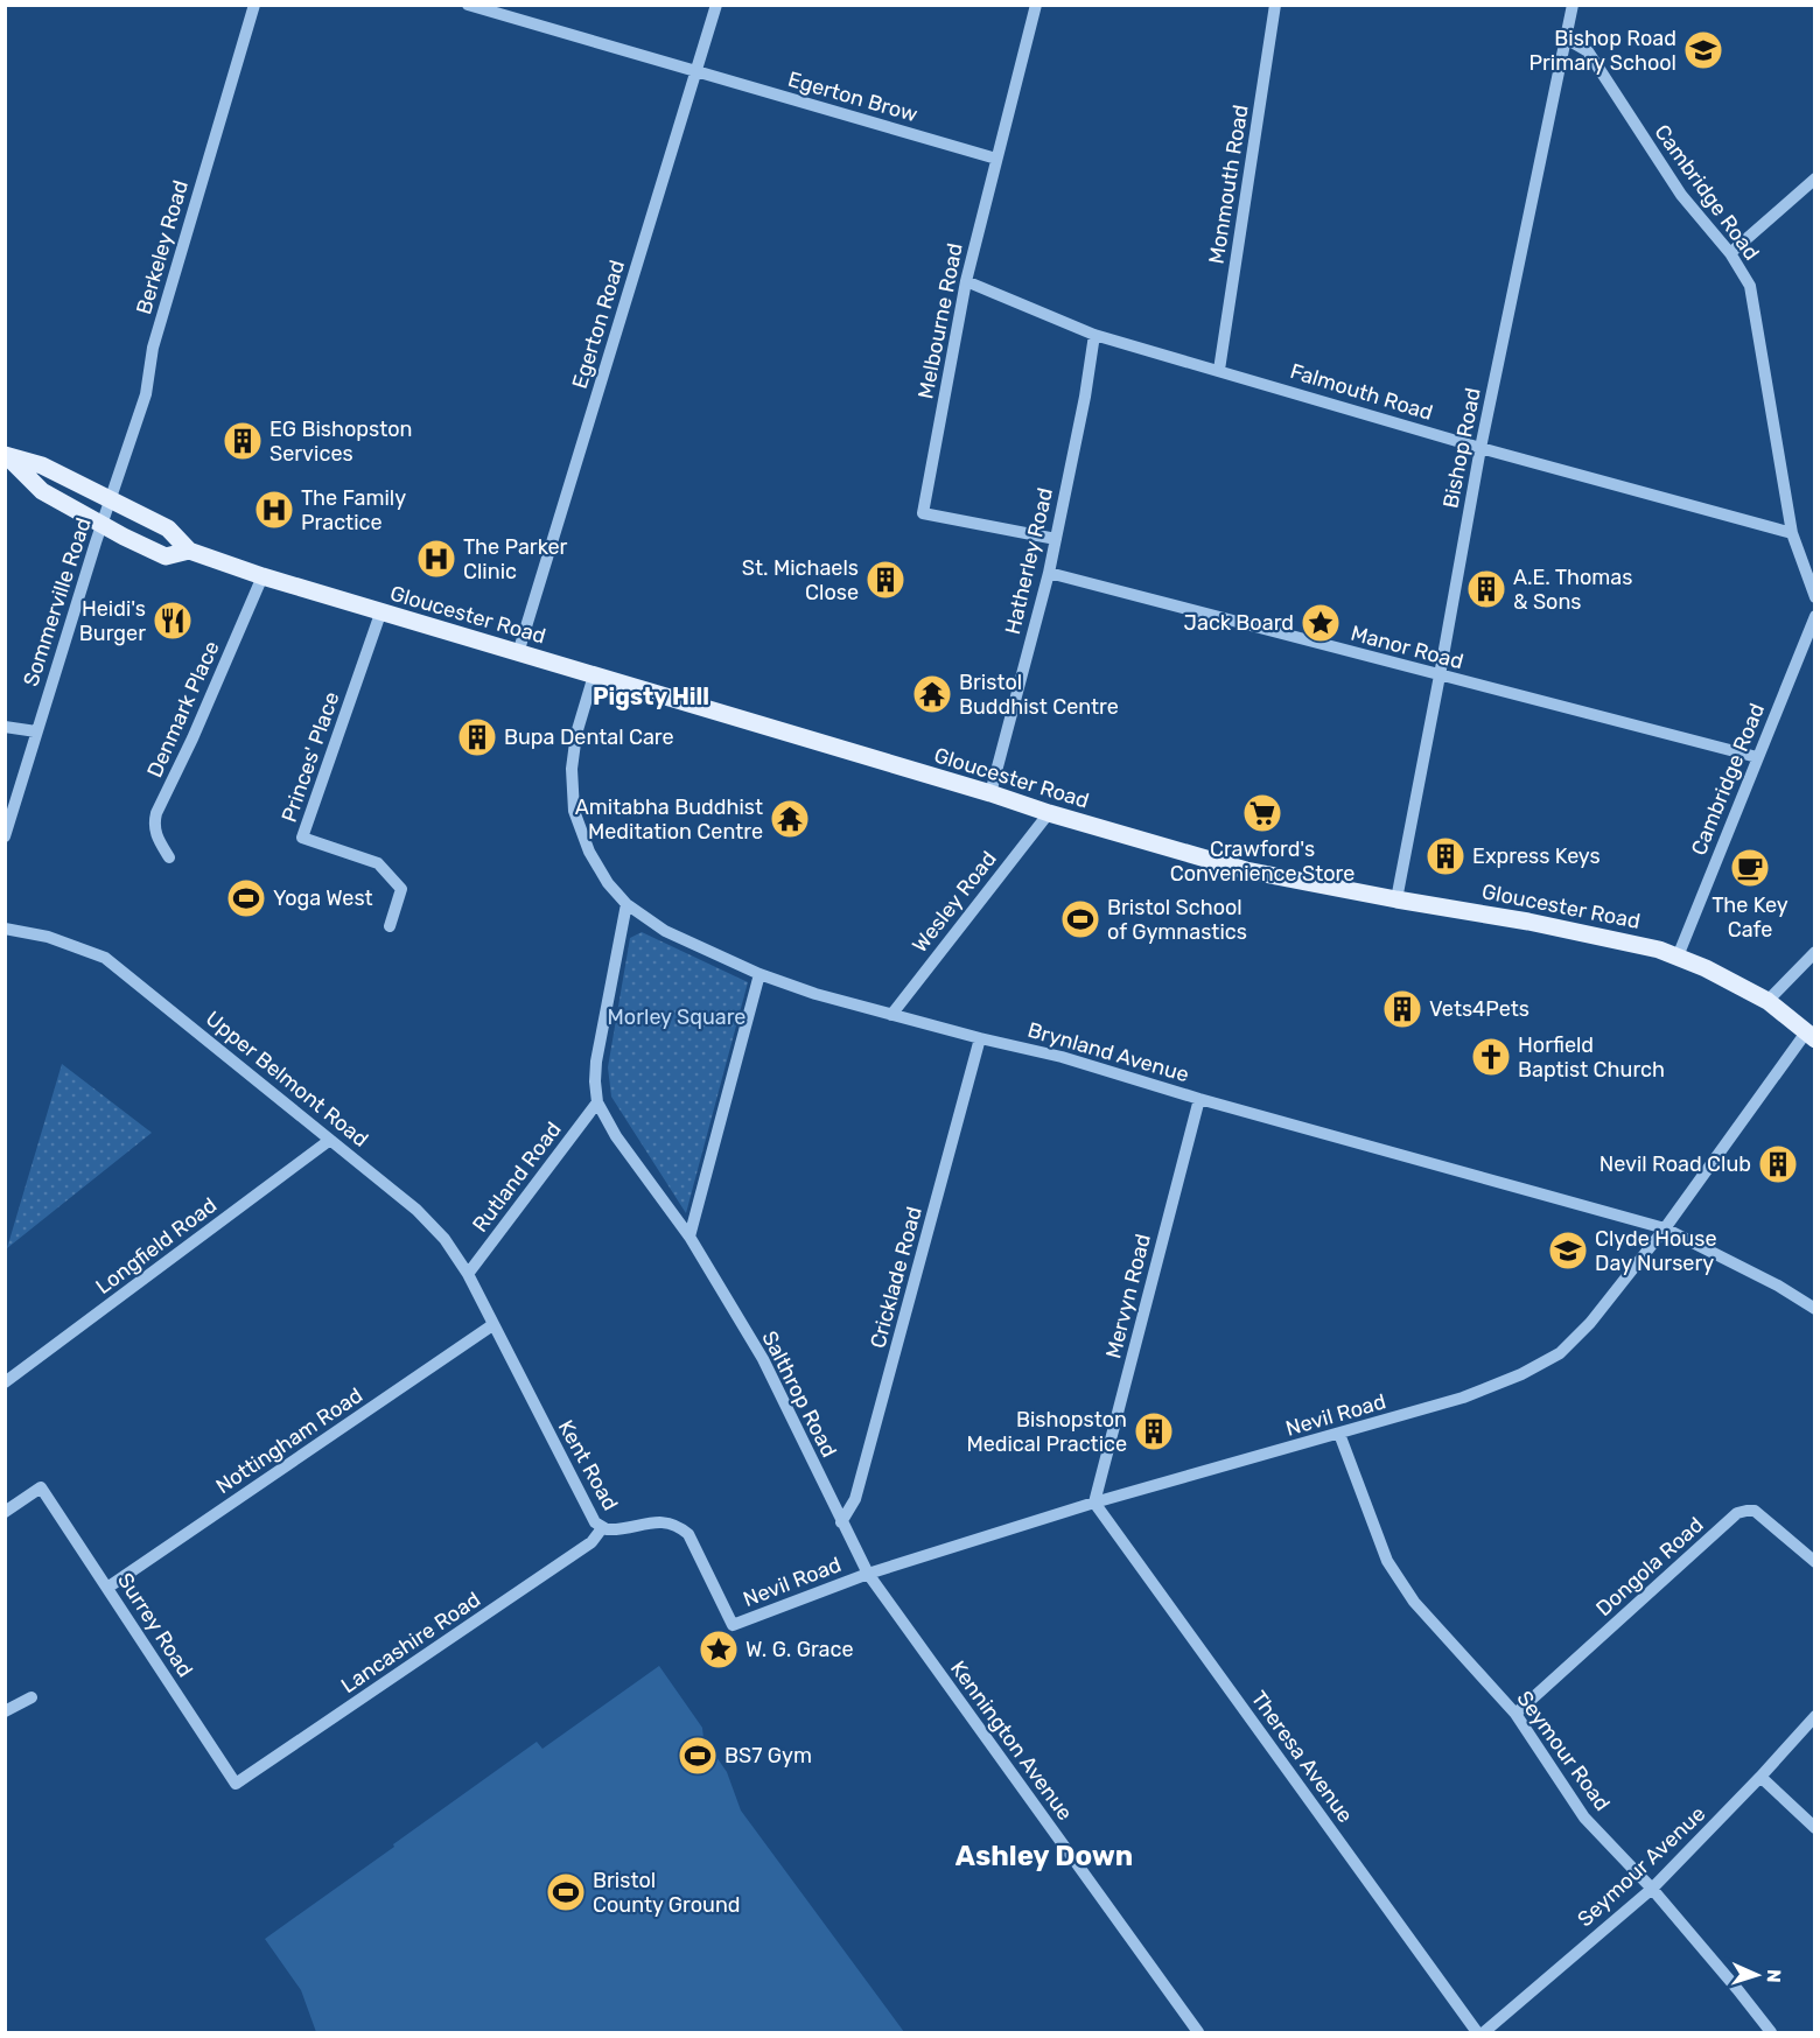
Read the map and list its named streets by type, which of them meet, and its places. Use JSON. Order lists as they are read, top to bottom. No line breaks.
{"streets":{"main road":["Gloucester Road"],"street":["Egerton Brow","Monmouth Road","Cambridge Road","Berkeley Road","Melbourne Road","Egerton Road","Falmouth Road","Bishop Road","Hatherley Road","Sommerville Road","Manor Road","Denmark Place","Princes' Place","Wesley Road","Brynland Avenue","Upper Belmont Road","Rutland Road","Longfield Road","Cricklade Road","Mervyn Road","Salthrop Road","Nevil Road","Nottingham Road","Kent Road","Dongola Road","Surrey Road","Lancashire Road","Kennington Avenue","Seymour Road","Theresa Avenue","Seymour Avenue"]},"crossings":[["Egerton Brow","Melbourne Road"],["Egerton Brow","Egerton Road"],["Monmouth Road","Falmouth Road"],["Cambridge Road","Falmouth Road"],["Cambridge Road","Bishop Road"],["Cambridge Road","Gloucester Road"],["Cambridge Road","Manor Road"],["Berkeley Road","Sommerville Road"],["Berkeley Road","Gloucester Road"],["Melbourne Road","Falmouth Road"],["Melbourne Road","Hatherley Road"],["Egerton Road","Gloucester Road"],["Falmouth Road","Bishop Road"],["Falmouth Road","Hatherley Road"],["Bishop Road","Gloucester Road"],["Bishop Road","Manor Road"],["Hatherley Road","Gloucester Road"],["Hatherley Road","Manor Road"],["Sommerville Road","Gloucester Road"],["Gloucester Road","Denmark Place"],["Gloucester Road","Princes' Place"],["Gloucester Road","Wesley Road"],["Gloucester Road","Brynland Avenue"],["Gloucester Road","Nevil Road"],["Wesley Road","Brynland Avenue"],["Brynland Avenue","Cricklade Road"],["Brynland Avenue","Mervyn Road"],["Brynland Avenue","Nevil Road"],["Upper Belmont Road","Rutland Road"],["Upper Belmont Road","Longfield Road"],["Upper Belmont Road","Nottingham Road"],["Upper Belmont Road","Kent Road"],["Cricklade Road","Salthrop Road"],["Mervyn Road","Nevil Road"],["Mervyn Road","Theresa Avenue"],["Salthrop Road","Nevil Road"],["Salthrop Road","Kennington Avenue"],["Nevil Road","Kent Road"],["Nevil Road","Kennington Avenue"],["Nevil Road","Seymour Road"],["Nevil Road","Theresa Avenue"],["Nottingham Road","Kent Road"],["Nottingham Road","Surrey Road"],["Kent Road","Lancashire Road"],["Dongola Road","Seymour Road"],["Surrey Road","Lancashire Road"],["Seymour Road","Seymour Avenue"]],"districts":["Pigsty Hill","Ashley Down"],"parks":["Morley Square"],"places":{"school or university":["Bishop Road Primary School","Clyde House Day Nursery"],"building":["EG Bishopston Services","St. Michaels Close","A.E. Thomas & Sons","Bupa Dental Care","Express Keys","Vets4Pets","Nevil Road Club","Bishopston Medical Practice"],"hospital":["The Family Practice","The Parker Clinic"],"restaurant":["Heidi's Burger"],"place":["Jack Board","W. G. Grace"],"temple":["Bristol Buddhist Centre","Amitabha Buddhist Meditation Centre"],"supermarket":["Crawford's Convenience Store"],"cafe":["The Key Cafe"],"sports":["Yoga West","Bristol School of Gymnastics","BS7 Gym","Bristol County Ground"],"church":["Horfield Baptist Church"]},"north":"right"}
